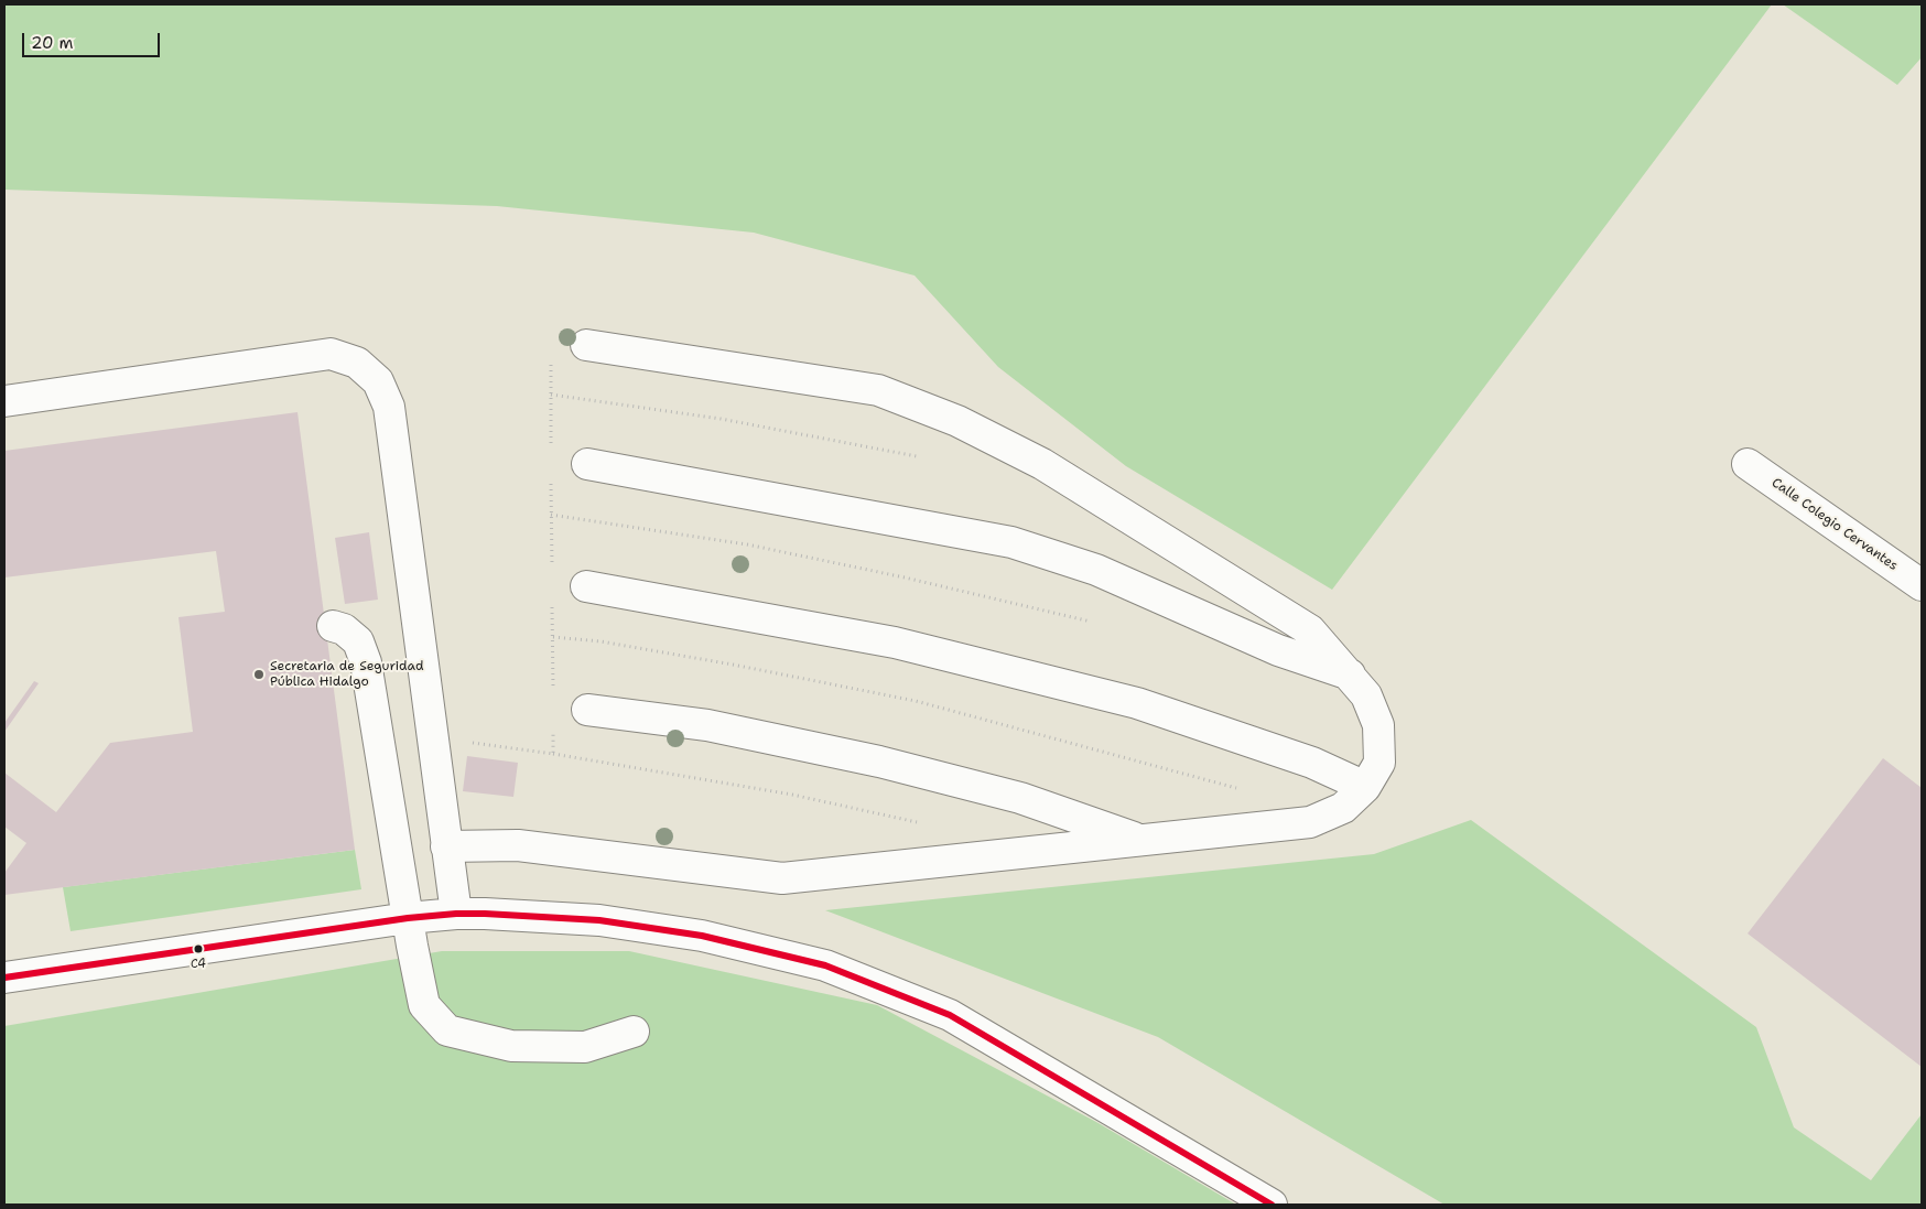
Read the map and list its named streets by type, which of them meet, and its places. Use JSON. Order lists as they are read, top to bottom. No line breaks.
{"streets":{"street":["Calle Colegio Cervantes"]},"places":["Secretaria de Seguridad Pública Hidalgo","C4"],"scale_bar":"20 m"}
